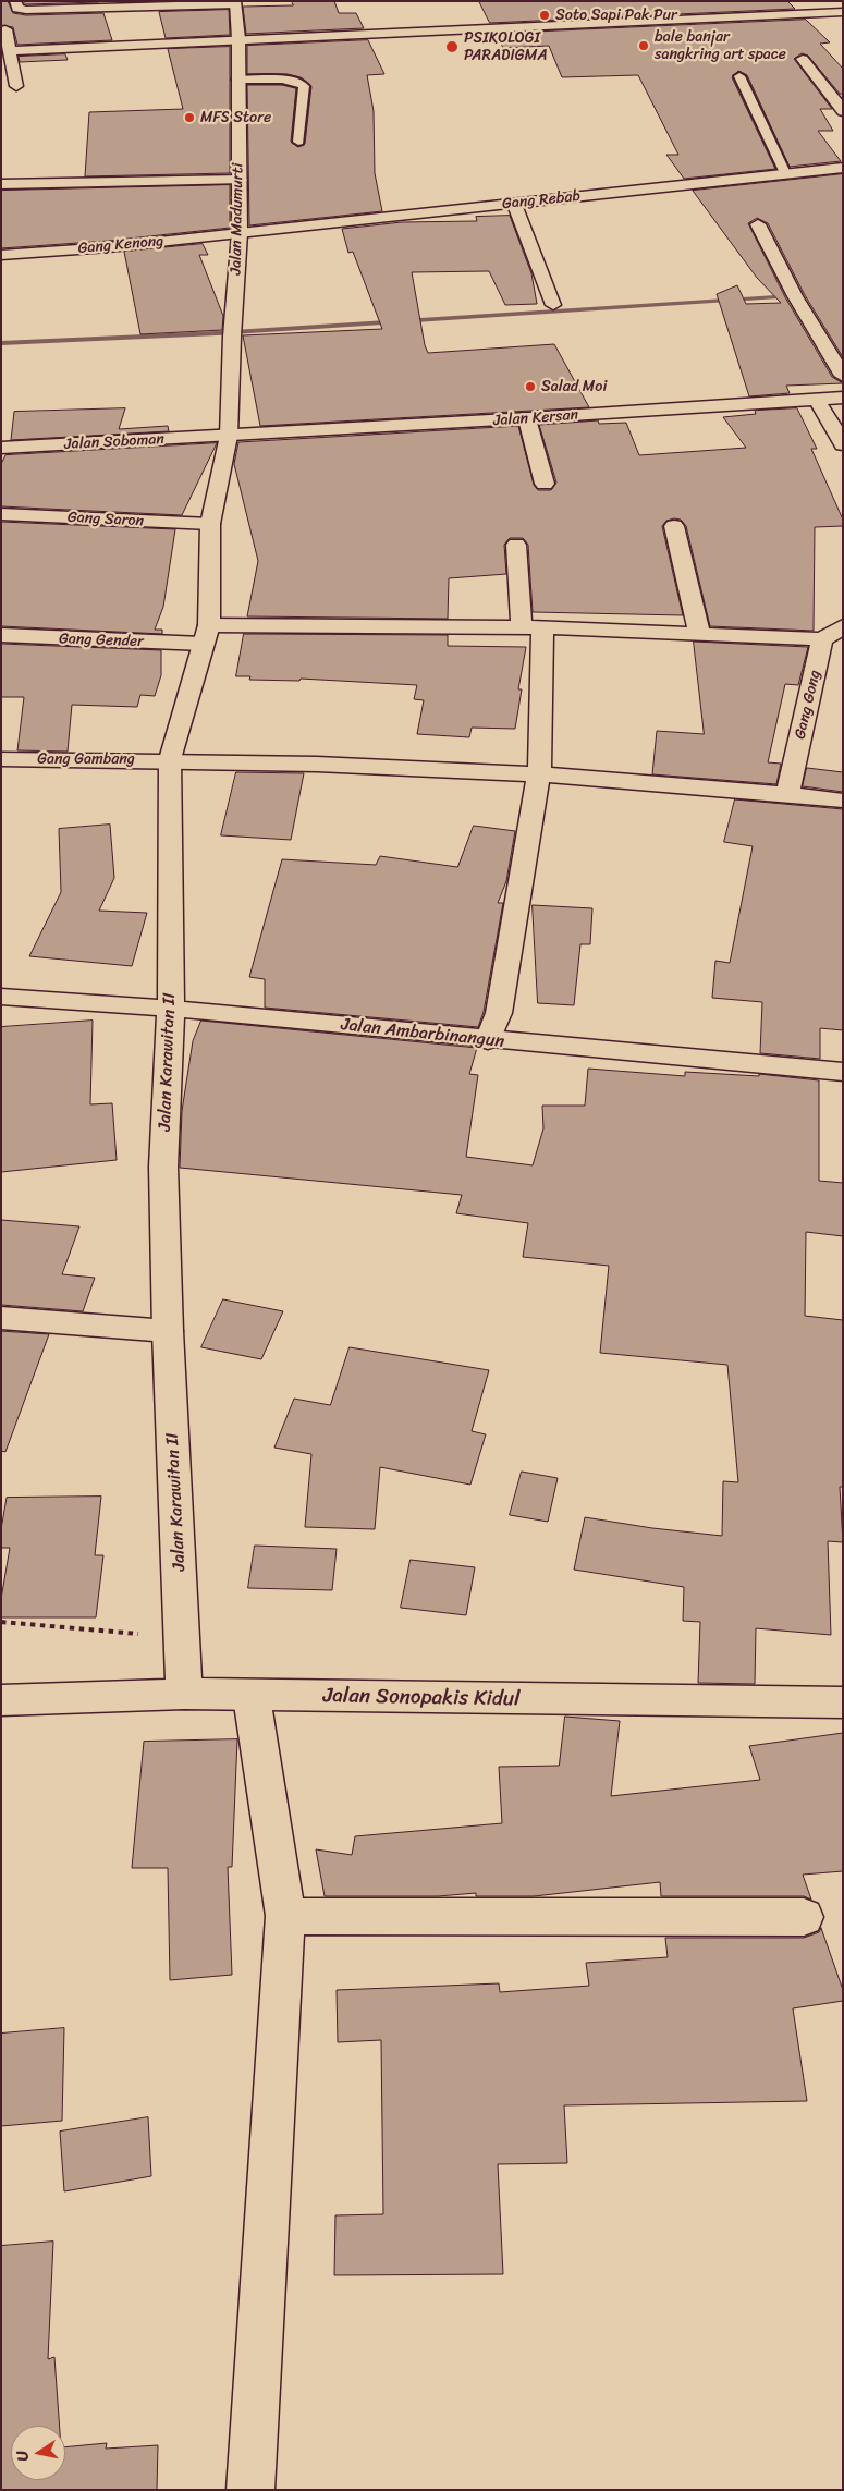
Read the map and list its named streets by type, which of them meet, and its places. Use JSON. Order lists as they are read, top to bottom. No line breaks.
{"streets":{"street":["Gang Rebab","Jalan Madumurti","Gang Kenong","Jalan Kersan","Jalan Soboman","Gang Saron","Gang Gender","Gang Gong","Gang Gambang","Jalan Ambarbinangun","Jalan Karawitan II","Jalan Sonopakis Kidul"]},"crossings":[["Gang Rebab","Jalan Madumurti"],["Gang Rebab","Gang Kenong"],["Jalan Madumurti","Gang Kenong"],["Jalan Madumurti","Jalan Kersan"],["Jalan Madumurti","Jalan Soboman"],["Jalan Madumurti","Jalan Karawitan II"],["Jalan Kersan","Jalan Soboman"],["Jalan Kersan","Jalan Karawitan II"],["Jalan Soboman","Jalan Karawitan II"],["Gang Saron","Jalan Karawitan II"],["Gang Gender","Gang Gong"],["Gang Gender","Jalan Karawitan II"],["Gang Gong","Gang Gambang"],["Gang Gambang","Jalan Karawitan II"],["Jalan Ambarbinangun","Jalan Karawitan II"],["Jalan Karawitan II","Jalan Sonopakis Kidul"]],"places":["Soto Sapi Pak Pur","bale banjar sangkring art space","PSIKOLOGI PARADIGMA","MFS Store","Salad Moi"],"north":"left"}
